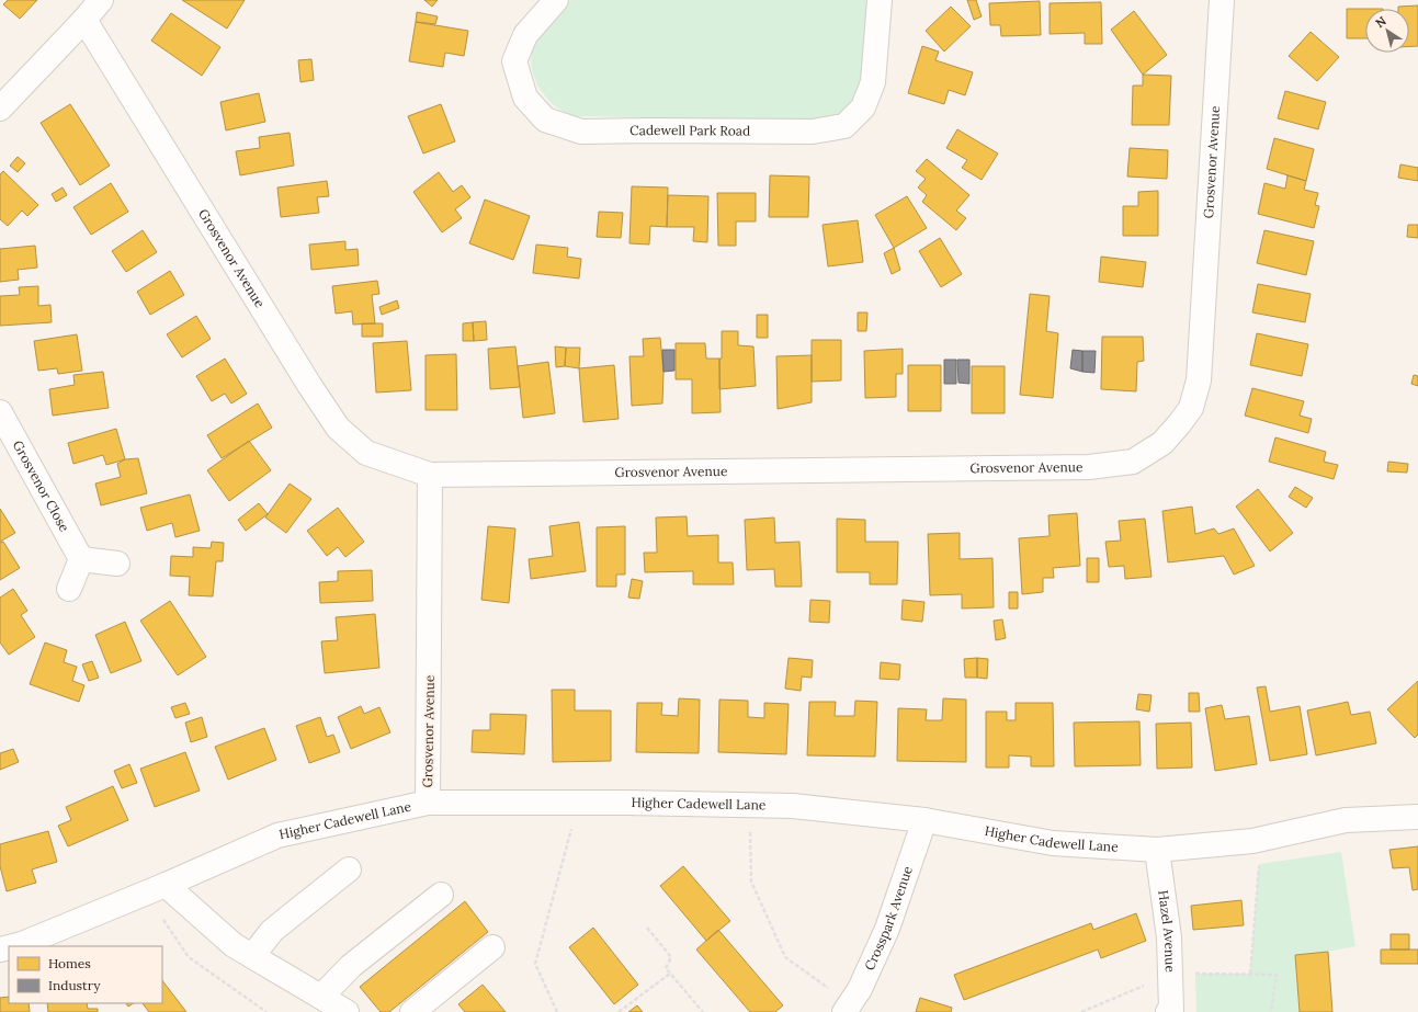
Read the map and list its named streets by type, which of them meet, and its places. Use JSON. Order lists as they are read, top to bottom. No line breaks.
{"streets":{"street":["Cadewell Park Road","Grosvenor Avenue","Grosvenor Close","Higher Cadewell Lane","Crosspark Avenue","Hazel Avenue"]},"crossings":[["Grosvenor Avenue","Higher Cadewell Lane"],["Higher Cadewell Lane","Crosspark Avenue"],["Higher Cadewell Lane","Hazel Avenue"]],"legend":["Homes","Industry"],"north":"top left"}
